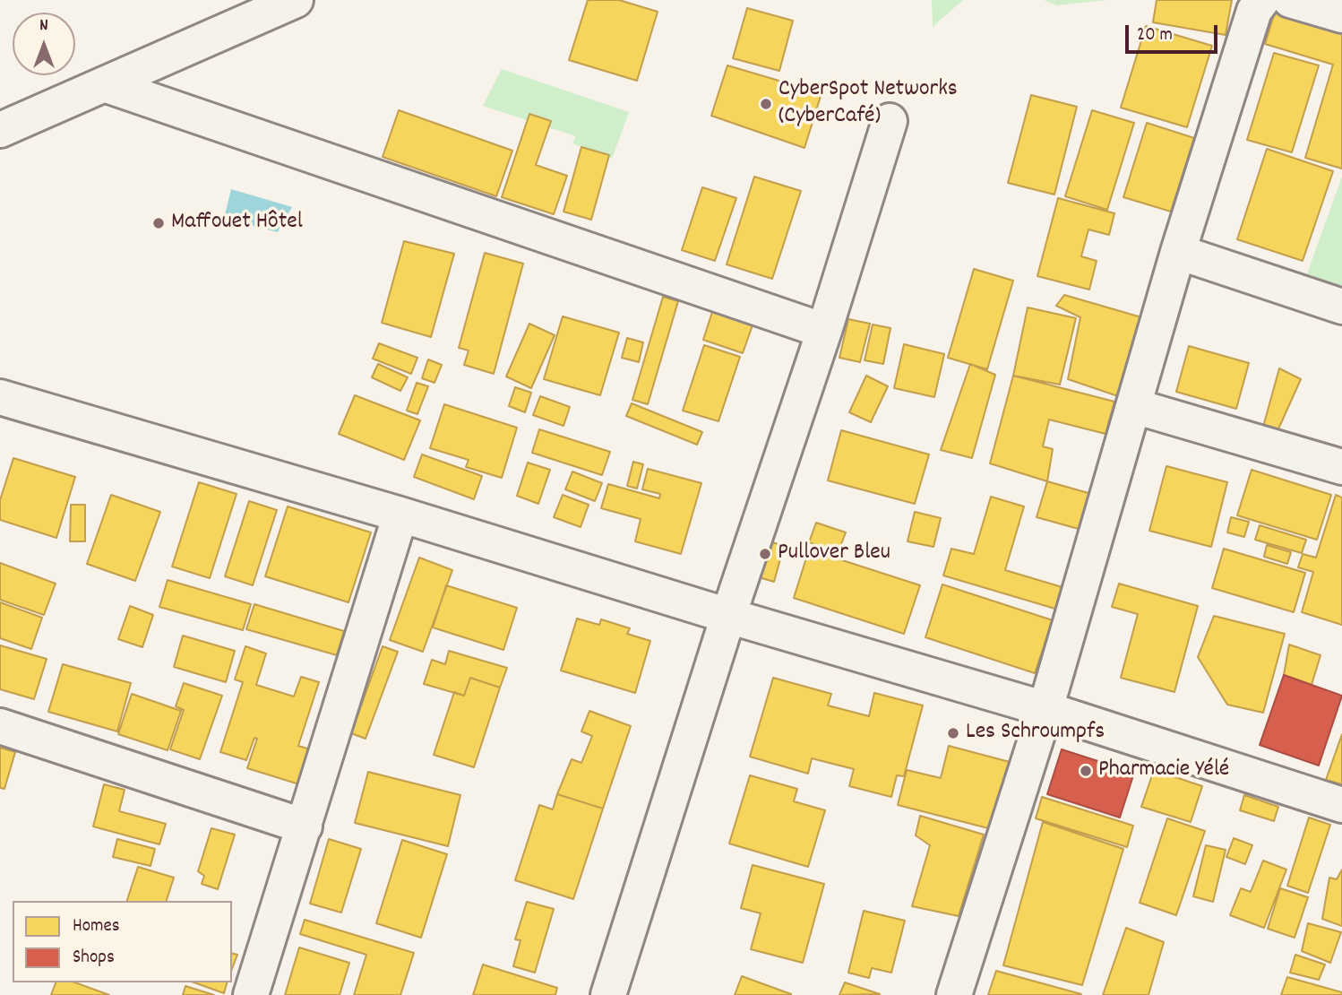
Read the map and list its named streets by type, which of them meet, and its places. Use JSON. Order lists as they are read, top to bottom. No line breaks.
{"places":["CyberSpot Networks (CyberCafé)","Maffouet Hôtel","Pullover Bleu","Les Schroumpfs","Pharmacie Yélé"],"legend":["Homes","Shops"],"scale_bar":"20 m","north":"top"}
